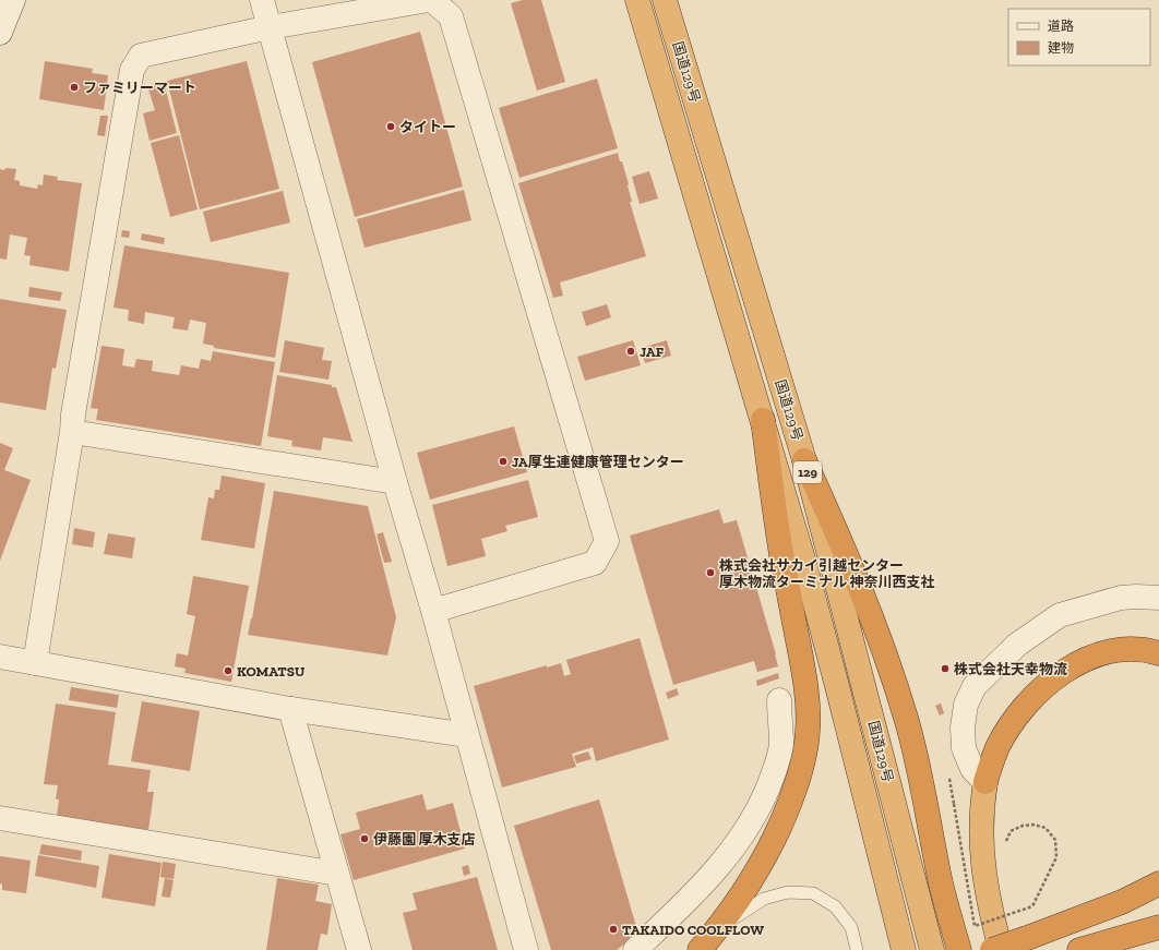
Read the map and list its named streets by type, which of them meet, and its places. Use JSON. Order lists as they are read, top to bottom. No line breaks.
{"streets":{"highway":["国道129号","129"]},"places":["ファミリーマート","タイトー","JAF","JA厚生連健康管理センター","株式会社サカイ引越センター 厚木物流ターミナル 神奈川西支社","株式会社天幸物流","KOMATSU","伊藤園 厚木支店","TAKAIDO COOLFLOW"],"legend":["道路","建物"]}
